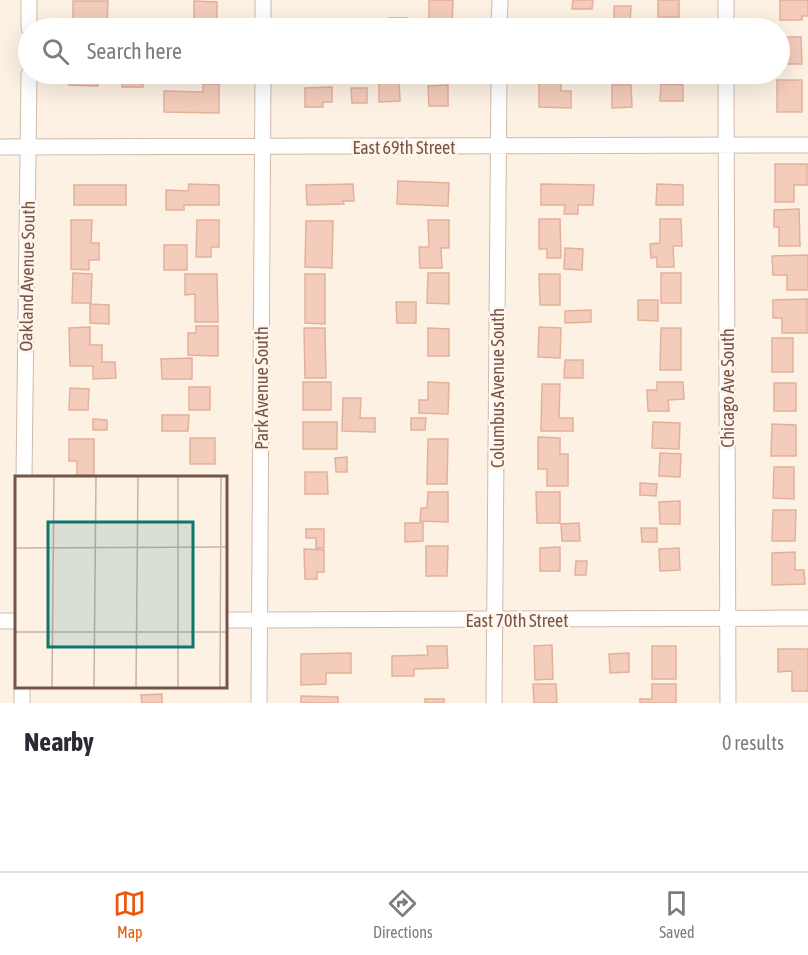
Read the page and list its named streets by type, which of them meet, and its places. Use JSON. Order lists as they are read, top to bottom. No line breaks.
{"streets":{"street":["East 69th Street","Oakland Avenue South","Park Avenue South","Columbus Avenue South","Chicago Ave South","East 70th Street"]},"crossings":[["East 69th Street","Oakland Avenue South"],["East 69th Street","Park Avenue South"],["East 69th Street","Columbus Avenue South"],["East 69th Street","Chicago Ave South"],["Park Avenue South","East 70th Street"],["Columbus Avenue South","East 70th Street"],["Chicago Ave South","East 70th Street"]],"page":{"search":"Search here","heading":["Nearby","0 results"],"nav":["Map","Directions","Saved"]}}
